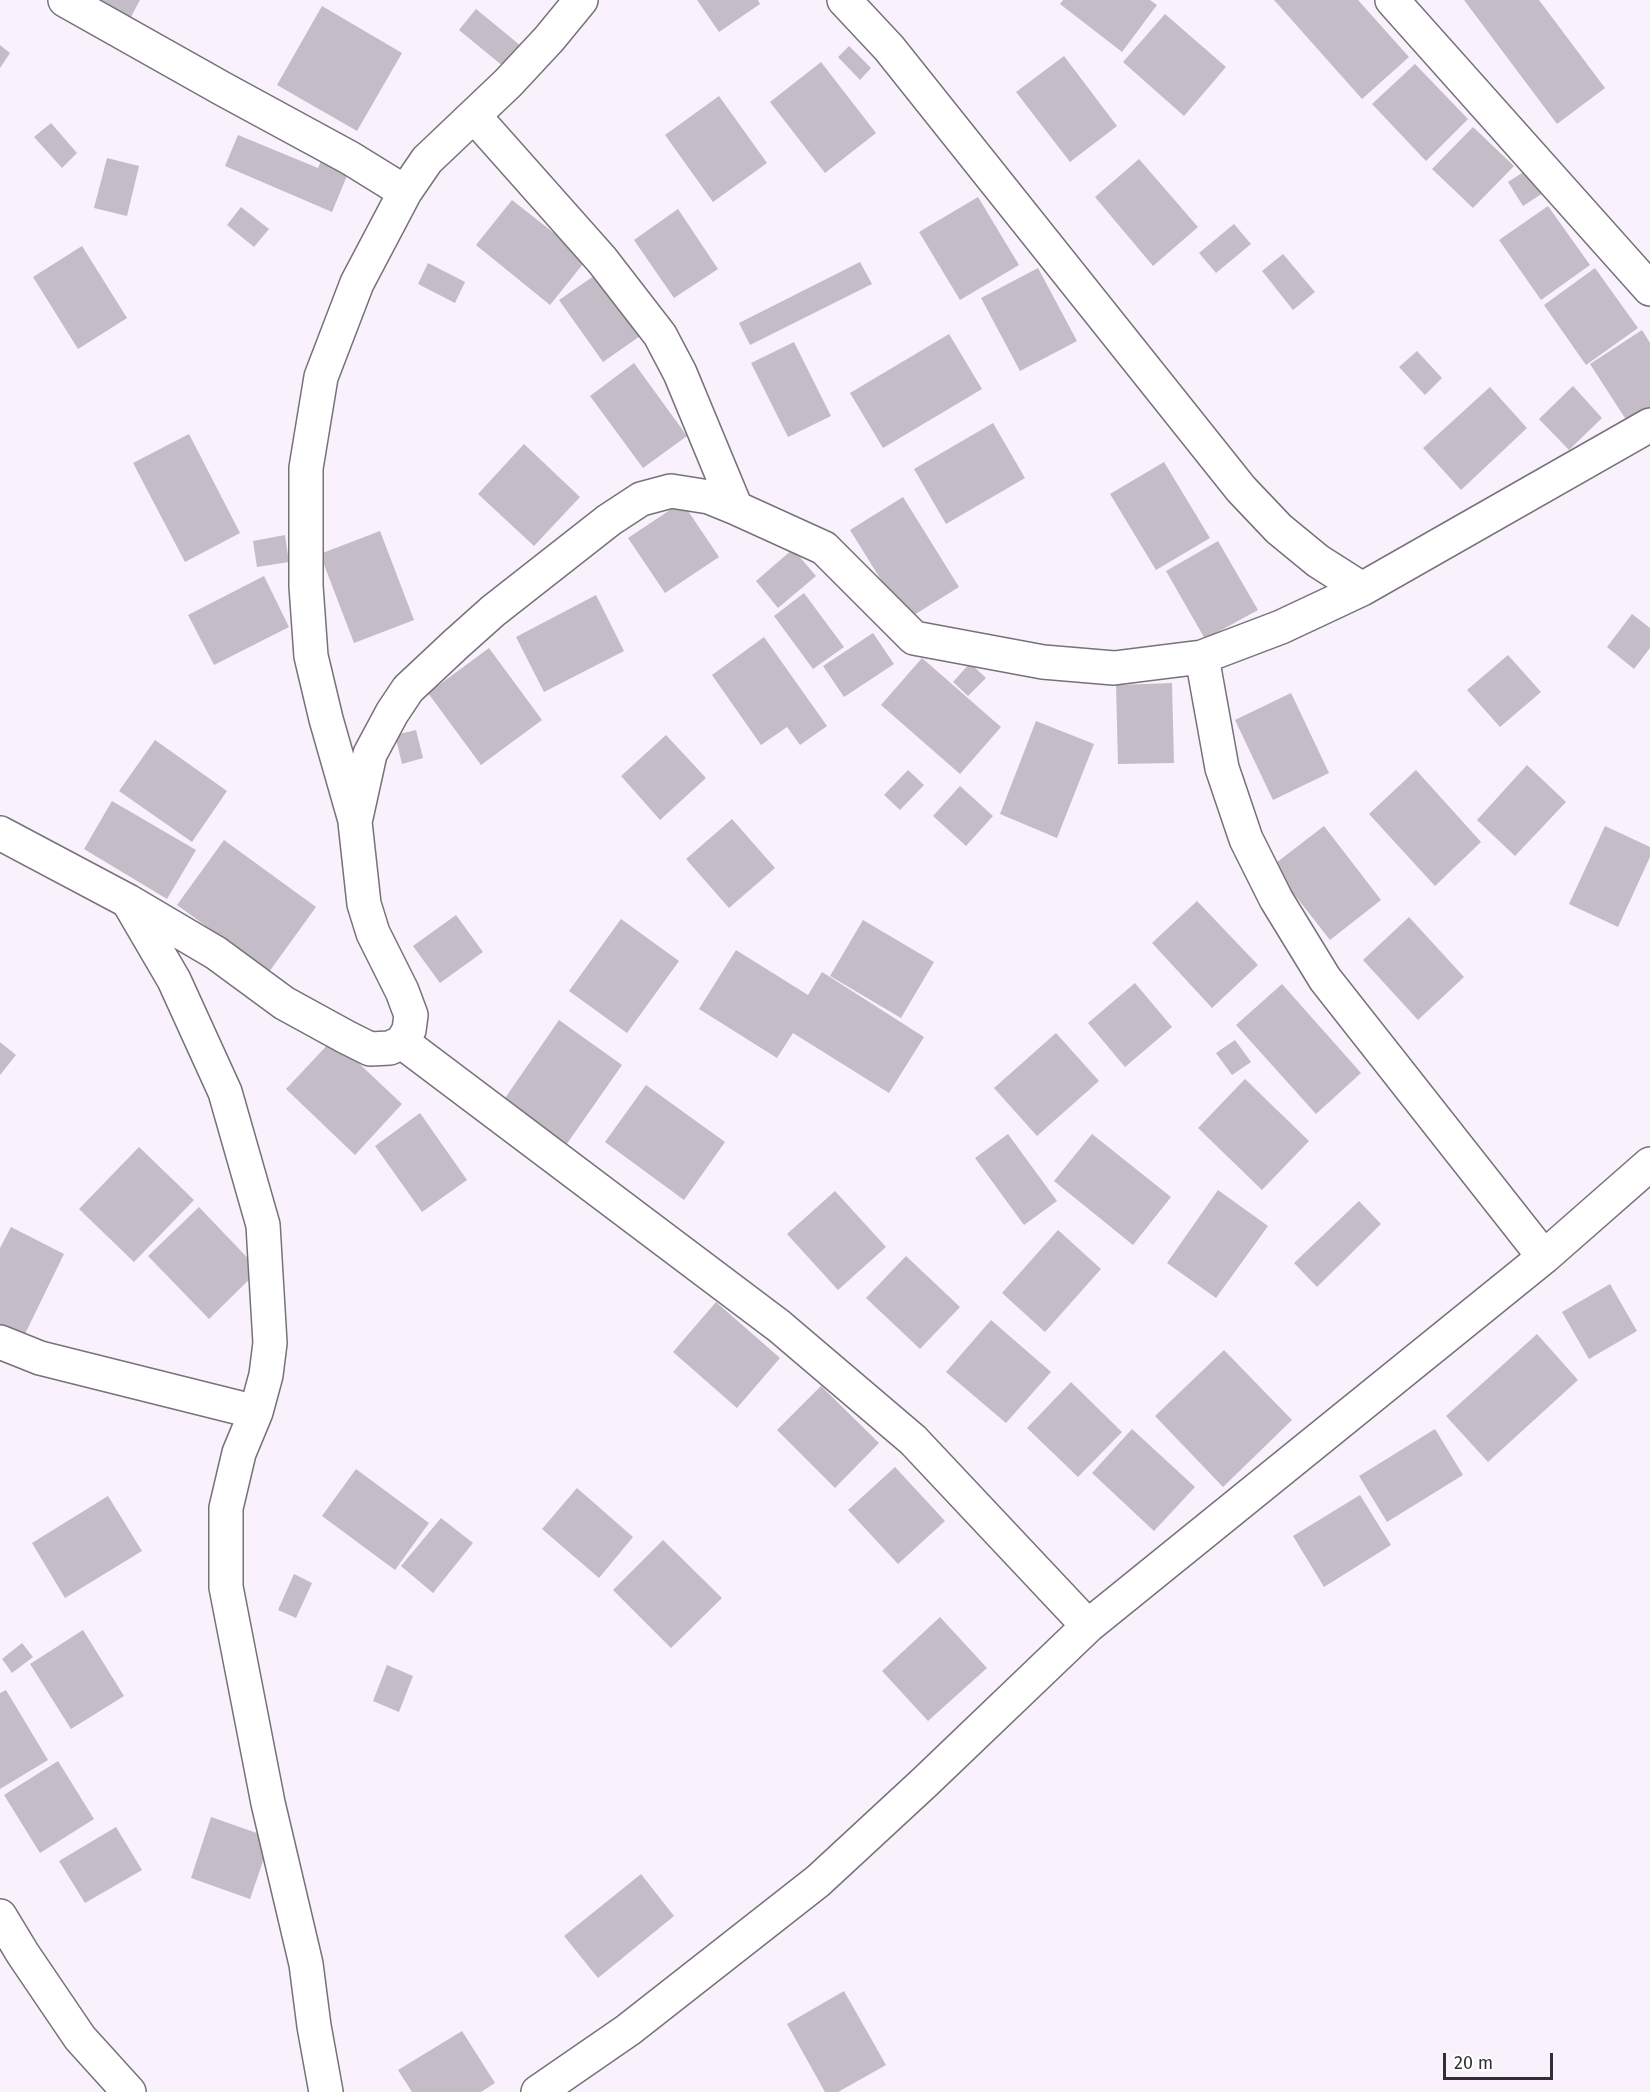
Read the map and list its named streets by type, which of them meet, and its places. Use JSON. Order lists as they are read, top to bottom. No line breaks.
{"scale_bar":"20 m"}
